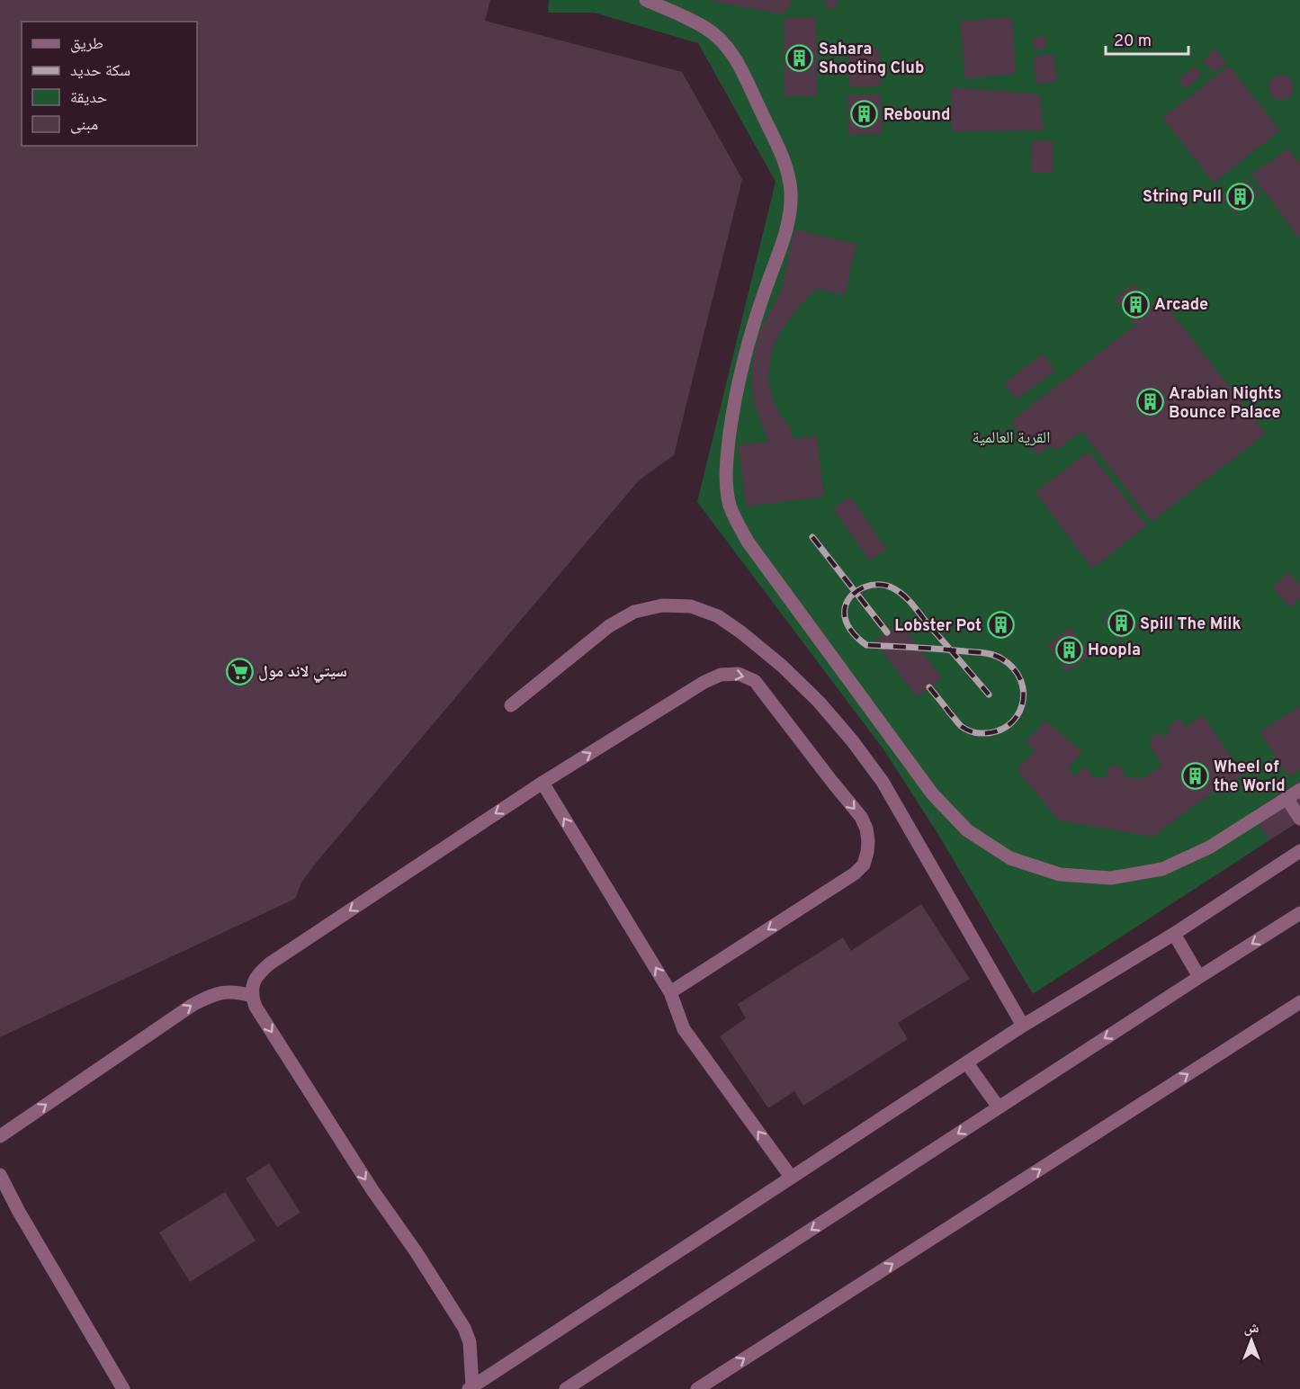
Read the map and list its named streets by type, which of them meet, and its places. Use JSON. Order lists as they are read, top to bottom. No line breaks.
{"parks":["القرية العالمية"],"places":{"building":["Sahara Shooting Club","Rebound","String Pull","Arcade","Arabian Nights Bounce Palace","Spill The Milk","Lobster Pot","Hoopla","Wheel of the World"],"supermarket":["سيتي لاند مول"]},"legend":["طريق","سكة حديد","حديقة","مبنى"],"scale_bar":"20 m","north":"top"}
